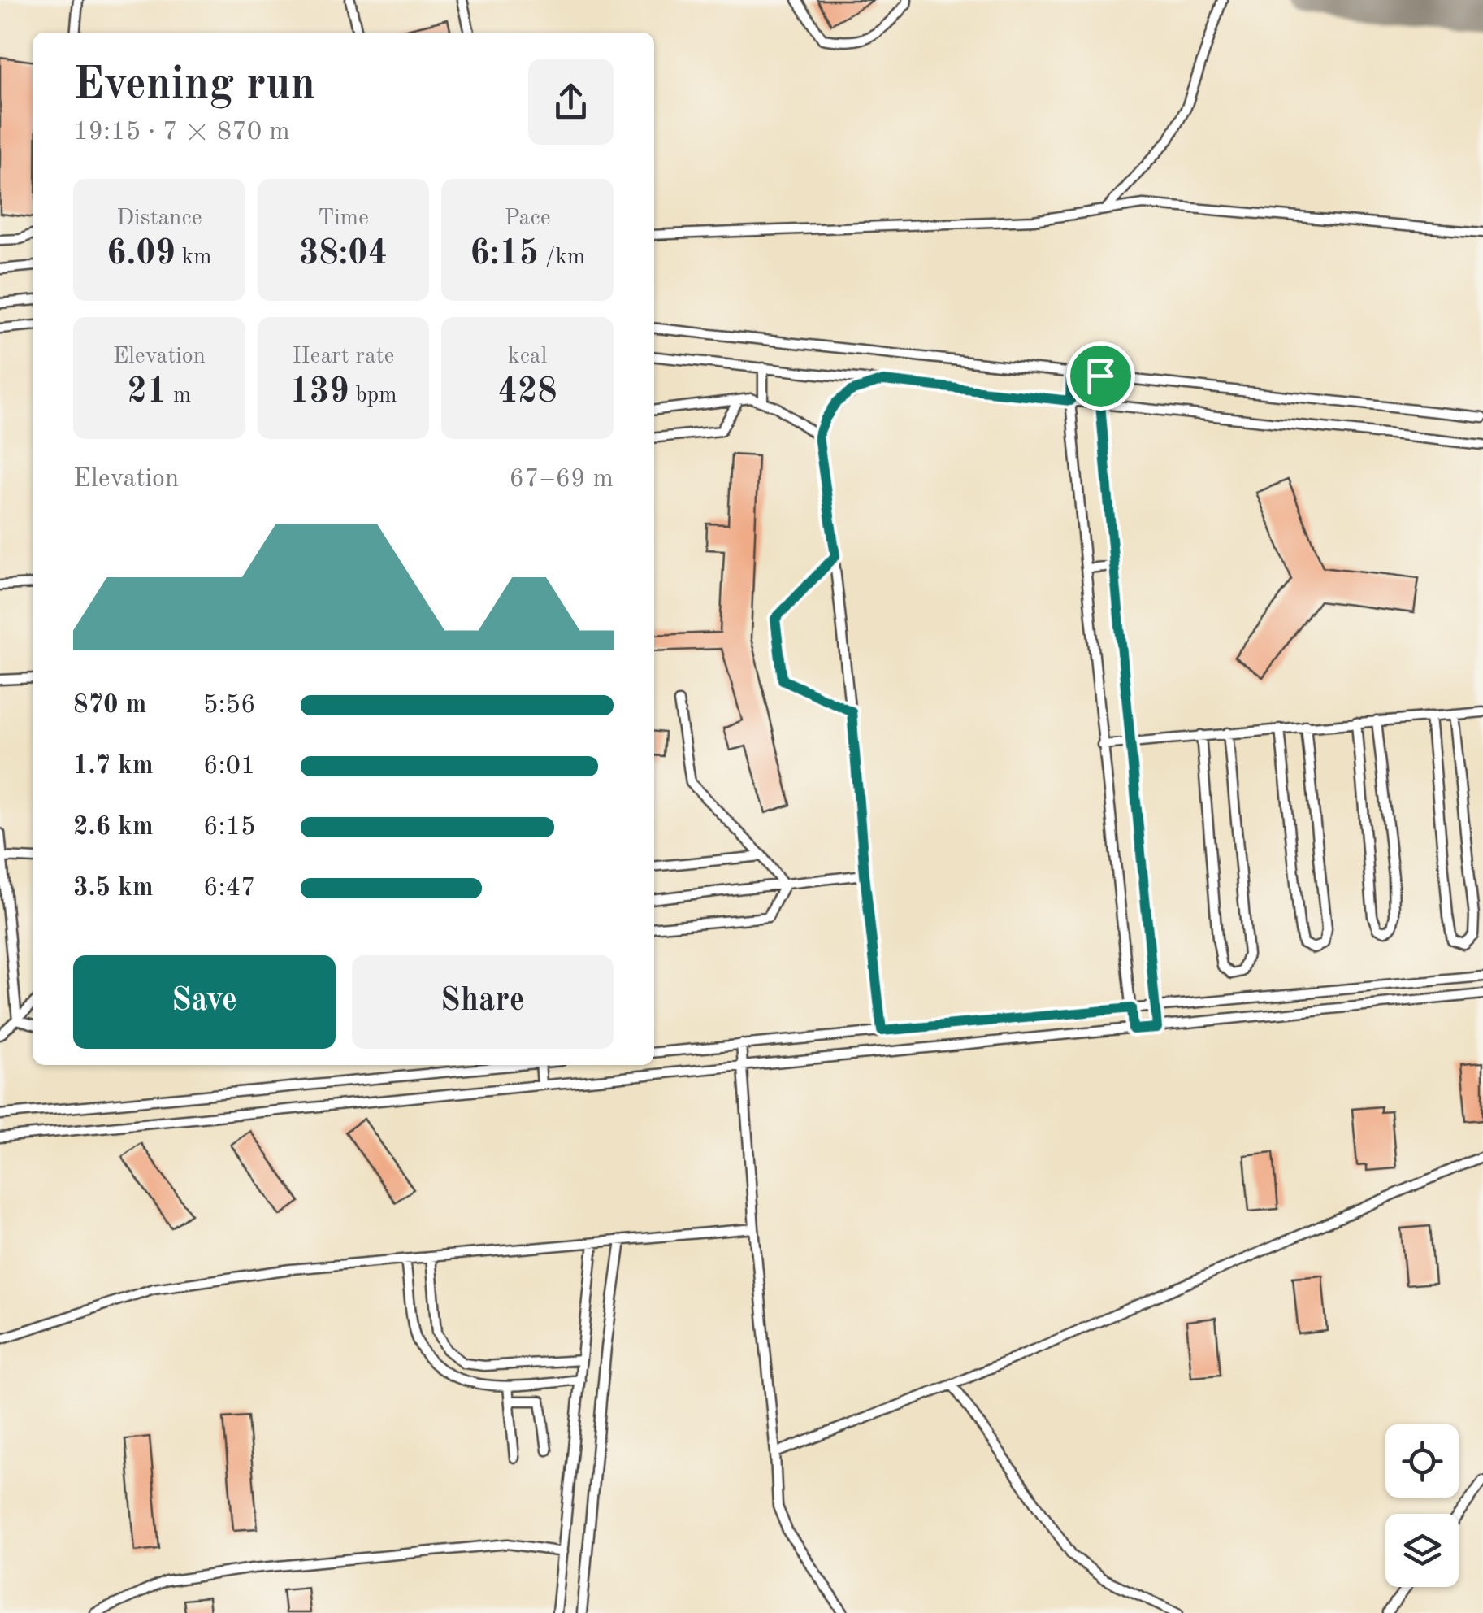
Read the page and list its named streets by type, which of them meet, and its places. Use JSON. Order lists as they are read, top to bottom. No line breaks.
{"page":{"heading":["Evening run","19:15 · 7 × 870 m"],"stats":[["Distance","6.09 km"],["Time","38:04"],["Pace","6:15 /km"],["Elevation","21 m"],["Heart rate","139 bpm"],["kcal","428"]],"chart":["Elevation","67–69 m"],"list":[{"name":"870 m","note":"5:56"},{"name":"1.7 km","note":"6:01"},{"name":"2.6 km","note":"6:15"},{"name":"3.5 km","note":"6:47"}],"buttons":["Save","Share"]}}
